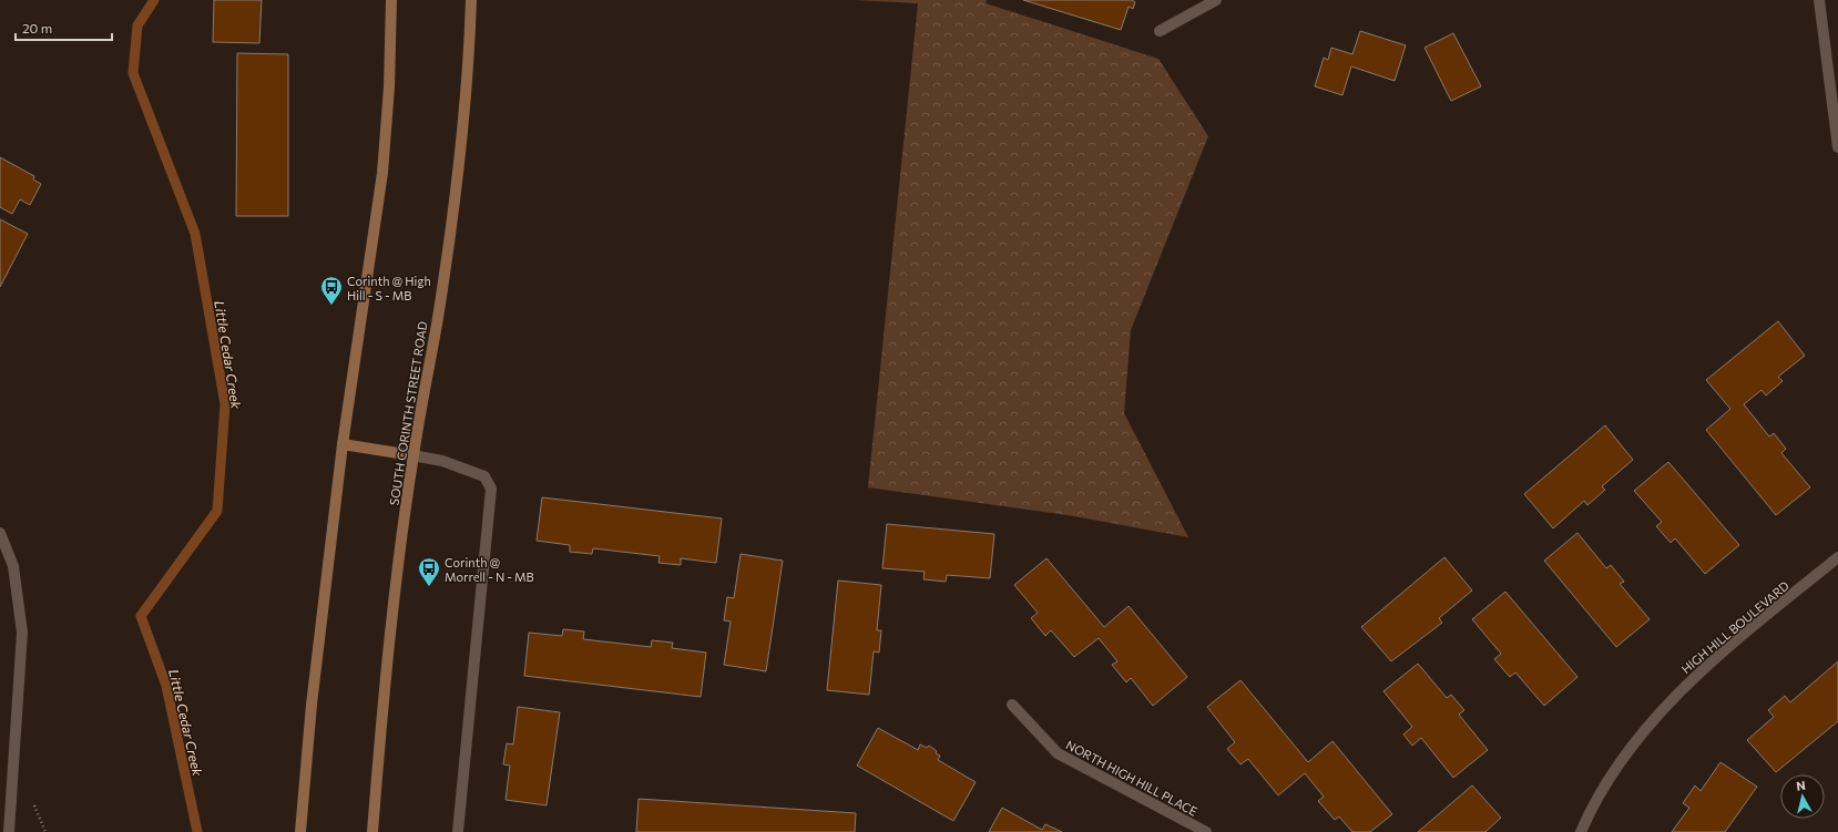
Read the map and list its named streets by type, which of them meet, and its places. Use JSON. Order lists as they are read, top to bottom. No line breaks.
{"streets":{"main road":["SOUTH CORINTH STREET ROAD"],"street":["HIGH HILL BOULEVARD","NORTH HIGH HILL PLACE"]},"water":["Little Cedar Creek"],"places":{"bus stop":["Corinth @ High Hill - S - MB","Corinth @ Morrell - N - MB"]},"scale_bar":"20 m","north":"top"}
